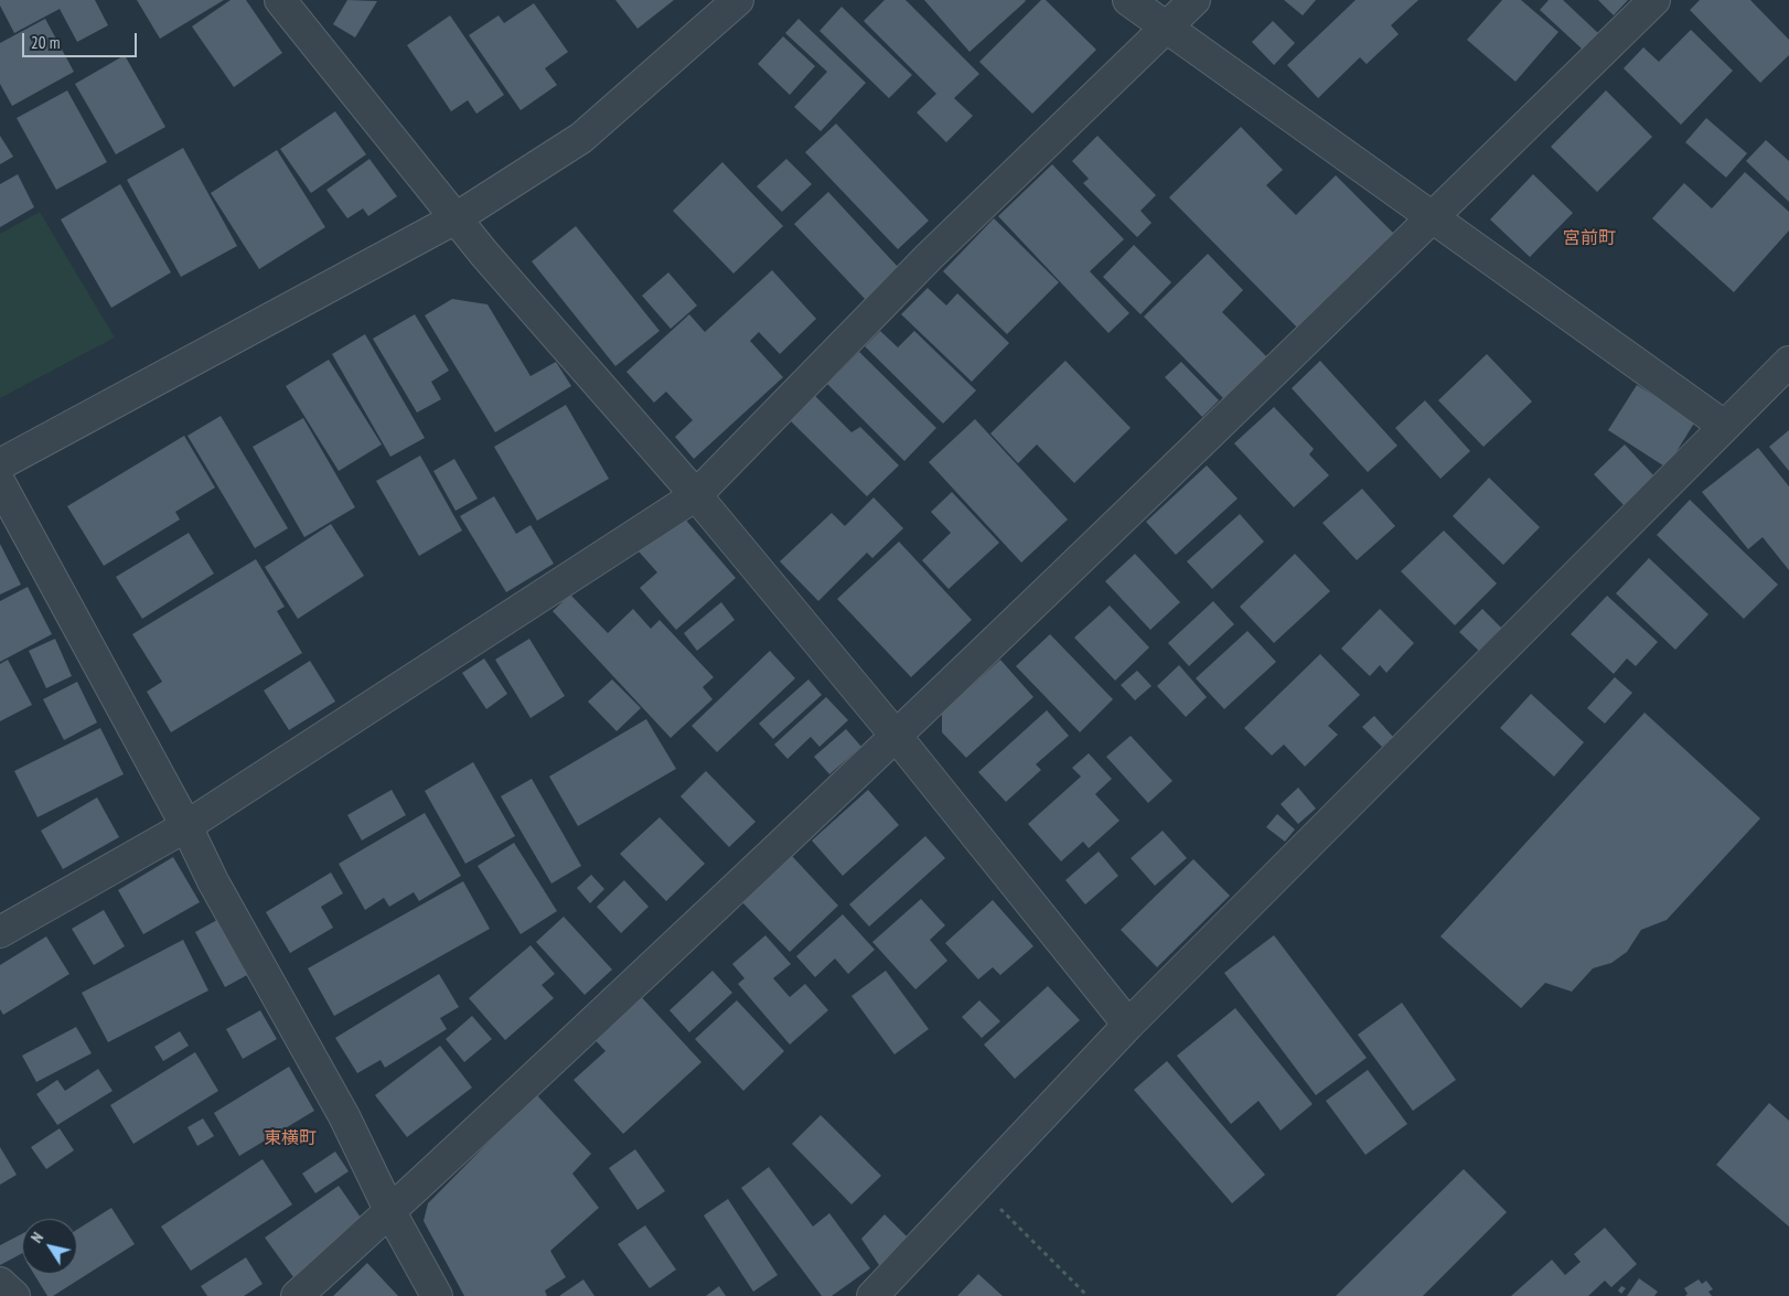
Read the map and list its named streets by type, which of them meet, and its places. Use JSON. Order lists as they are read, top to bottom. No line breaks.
{"districts":["宮前町","東横町"],"scale_bar":"20 m","north":"top left"}
